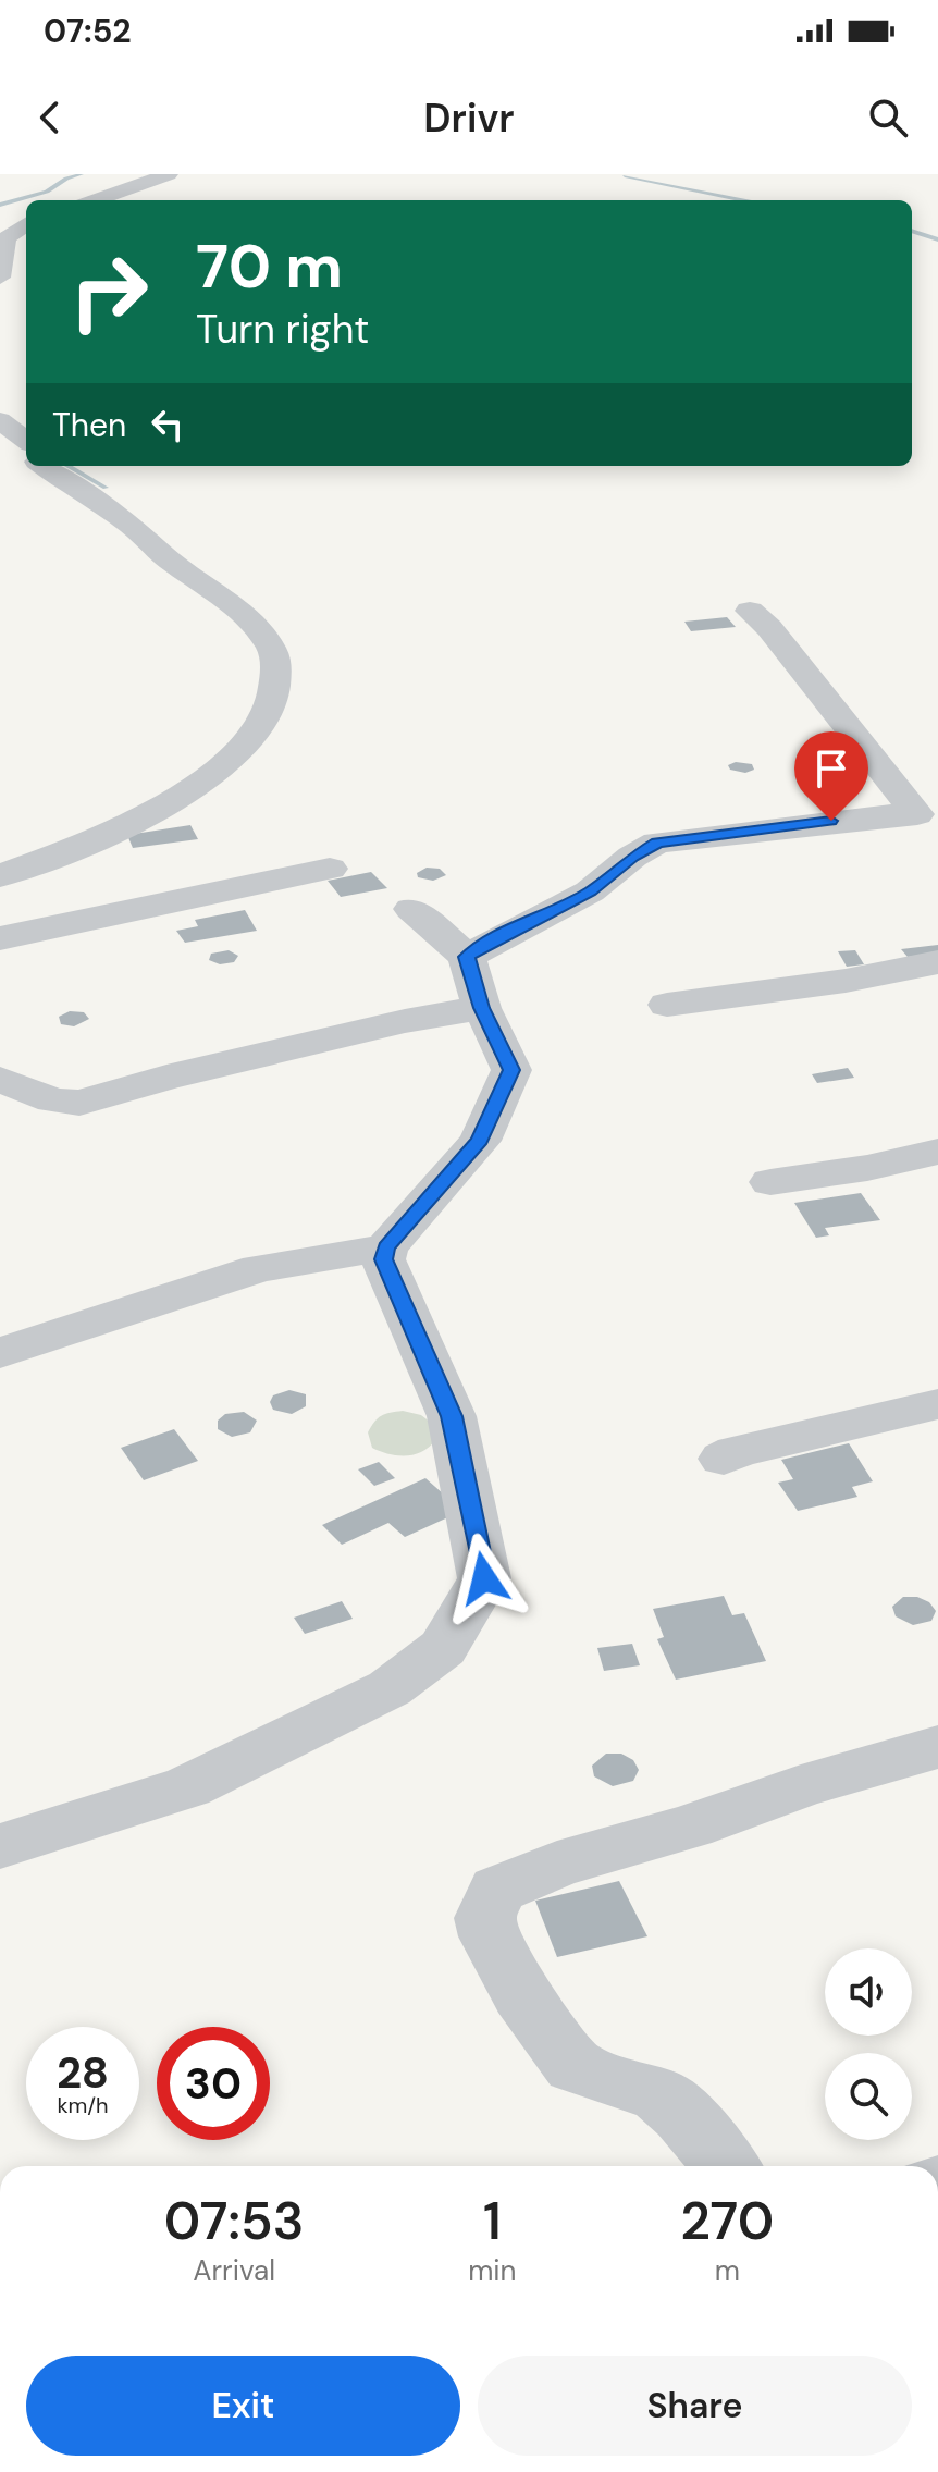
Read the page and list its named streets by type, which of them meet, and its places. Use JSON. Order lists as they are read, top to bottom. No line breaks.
{"page":{"status":"07:52","header":"Drivr","turn":["70 m","Turn right"],"then":"Then","speed":"28 km/h","limit":"30","eta":["07:53","Arrival","1","min","270","m"],"buttons":["Exit","Share"]}}
